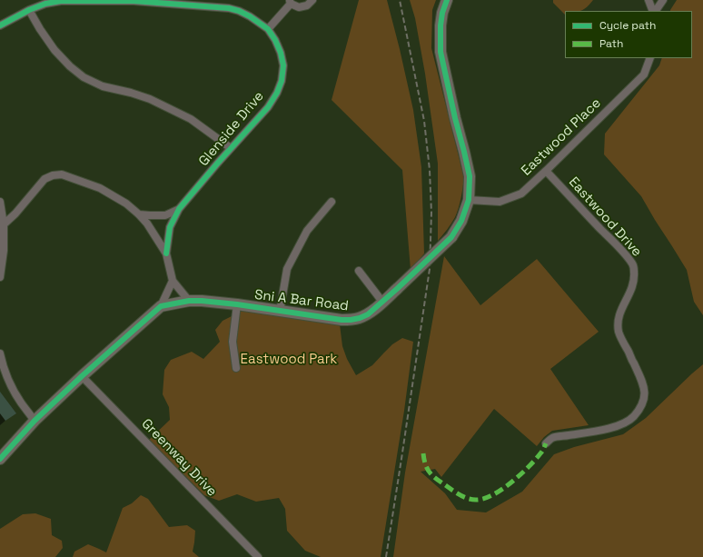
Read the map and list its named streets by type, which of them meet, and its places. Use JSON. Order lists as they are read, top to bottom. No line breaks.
{"streets":{"street":["Glenside Drive","Eastwood Place","Eastwood Drive","Sni A Bar Road","Greenway Drive"]},"crossings":[["Eastwood Place","Eastwood Drive"],["Eastwood Place","Sni A Bar Road"]],"parks":["Eastwood Park"],"legend":["Cycle path","Path"]}
